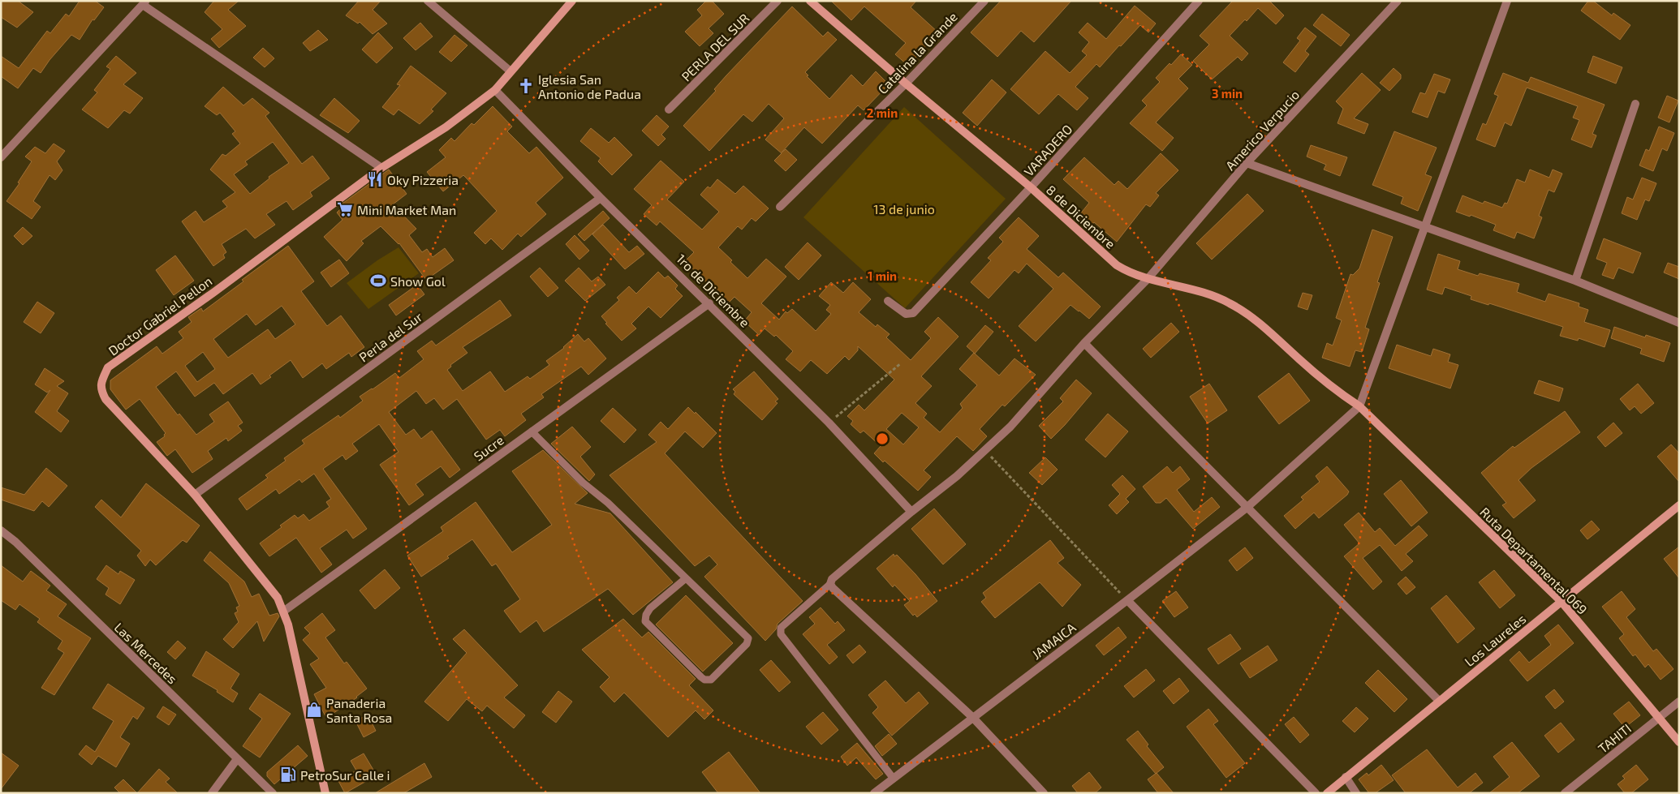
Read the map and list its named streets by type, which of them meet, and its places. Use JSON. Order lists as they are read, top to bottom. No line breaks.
{"streets":{"street":["PERLA DEL SUR","Catalina la Grande","Americo Verpucio","VARADERO","8 de Diciembre","1ro de Diciembre","Doctor Gabriel Pellon","Perla del Sur","Sucre","Ruta Departamental 069","Los Laureles","JAMAICA","Las Mercedes","TAHITI"]},"crossings":[["Catalina la Grande","8 de Diciembre"],["Americo Verpucio","8 de Diciembre"],["Americo Verpucio","1ro de Diciembre"],["VARADERO","8 de Diciembre"],["8 de Diciembre","Ruta Departamental 069"],["8 de Diciembre","JAMAICA"],["1ro de Diciembre","Doctor Gabriel Pellon"],["1ro de Diciembre","Perla del Sur"],["1ro de Diciembre","Sucre"],["Doctor Gabriel Pellon","Perla del Sur"],["Doctor Gabriel Pellon","Sucre"],["Ruta Departamental 069","Los Laureles"],["Ruta Departamental 069","JAMAICA"],["Ruta Departamental 069","TAHITI"]],"parks":["13 de junio"],"places":{"church":["Iglesia San Antonio de Padua"],"restaurant":["Oky Pizzeria"],"supermarket":["Mini Market Man"],"sports":["Show Gol"],"shop":["Panaderia Santa Rosa"],"fuel station":["PetroSur Calle i"]},"rings":["3 min","2 min","1 min"]}
